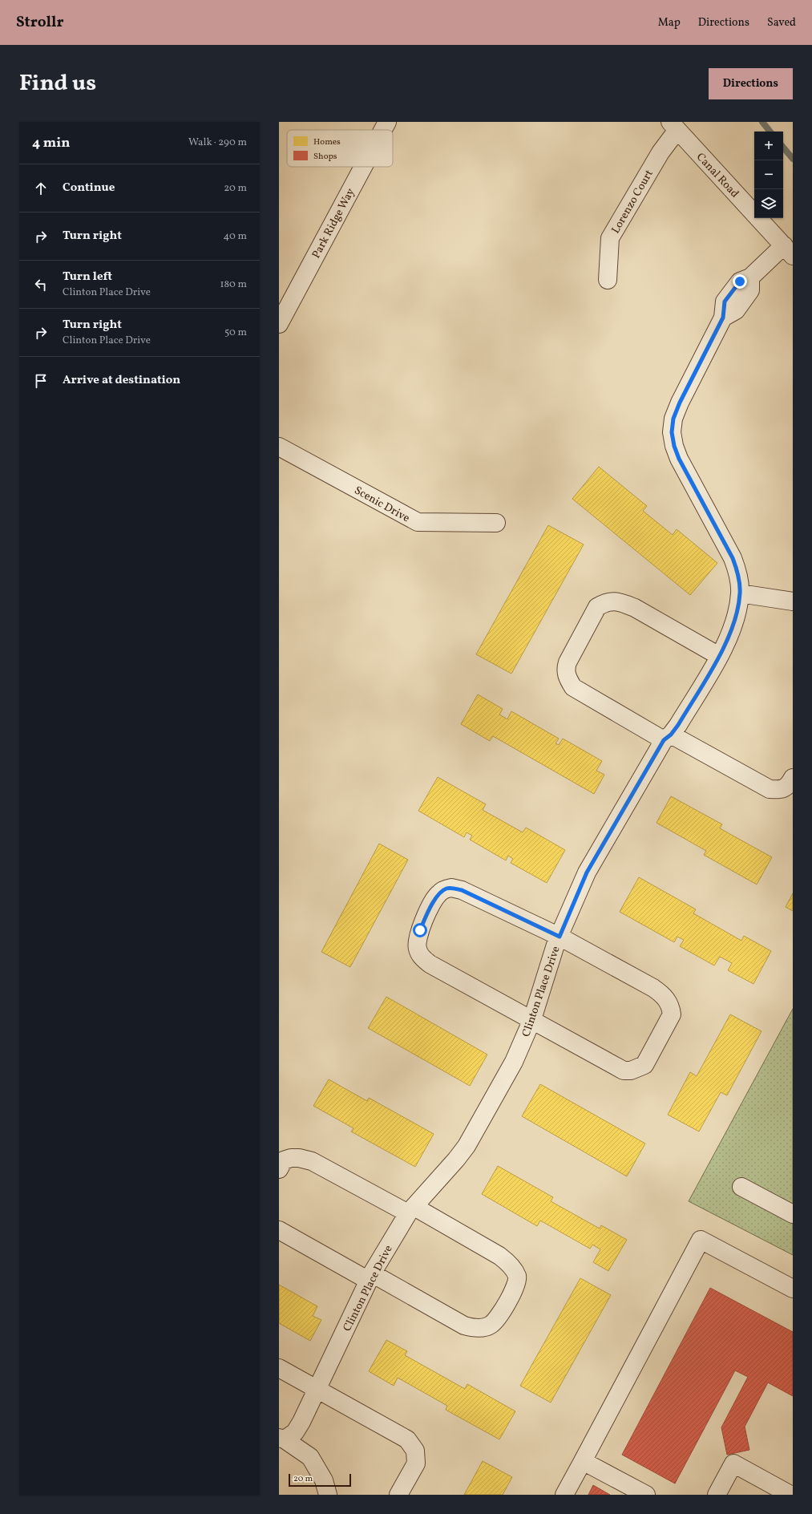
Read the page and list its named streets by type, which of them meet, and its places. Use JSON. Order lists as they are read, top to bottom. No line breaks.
{"streets":{"street":["Canal Road","Lorenzo Court","Park Ridge Way","Scenic Drive","Clinton Place Drive"]},"crossings":[["Canal Road","Lorenzo Court"],["Canal Road","Clinton Place Drive"]],"legend":["Homes","Shops"],"scale_bar":"20 m","page":{"header":"Strollr","nav":["Map","Directions","Saved"],"title":"Find us","buttons":"Directions","heading":["4 min","Walk · 290 m"],"map_buttons":["+","−"],"list":[["Continue","20 m"],["Turn right","40 m"],["Turn left","Clinton Place Drive","180 m"],["Turn right","Clinton Place Drive","50 m"],"Arrive at destination"],"scale":"20 m"}}
